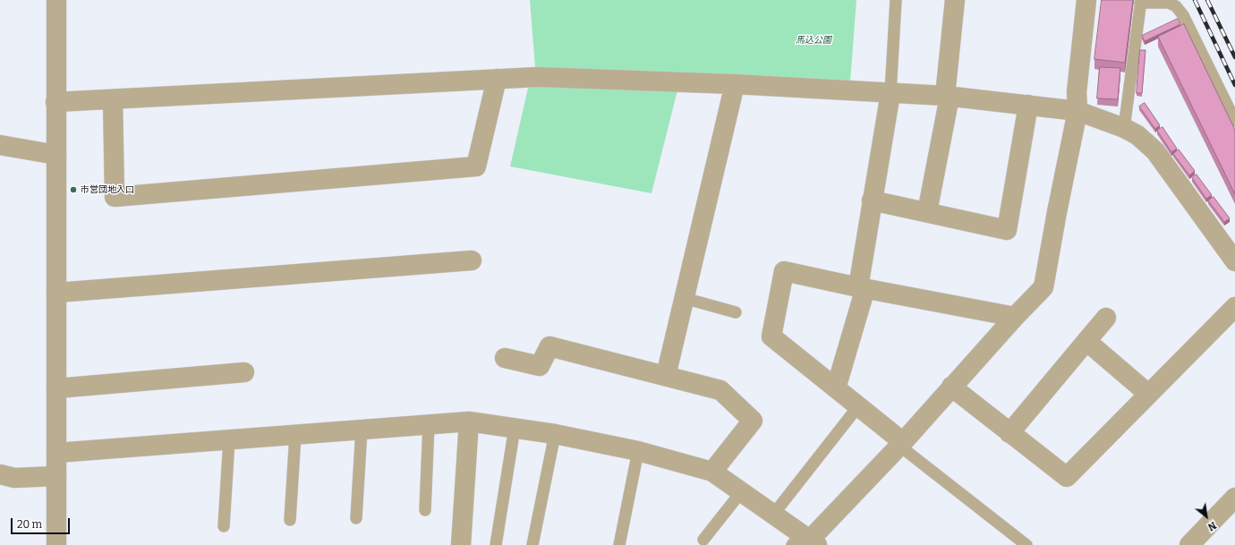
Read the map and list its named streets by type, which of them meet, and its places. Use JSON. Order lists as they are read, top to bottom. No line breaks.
{"parks":["馬込公園"],"places":["市営団地入口"],"scale_bar":"20 m","north":"bottom right"}
